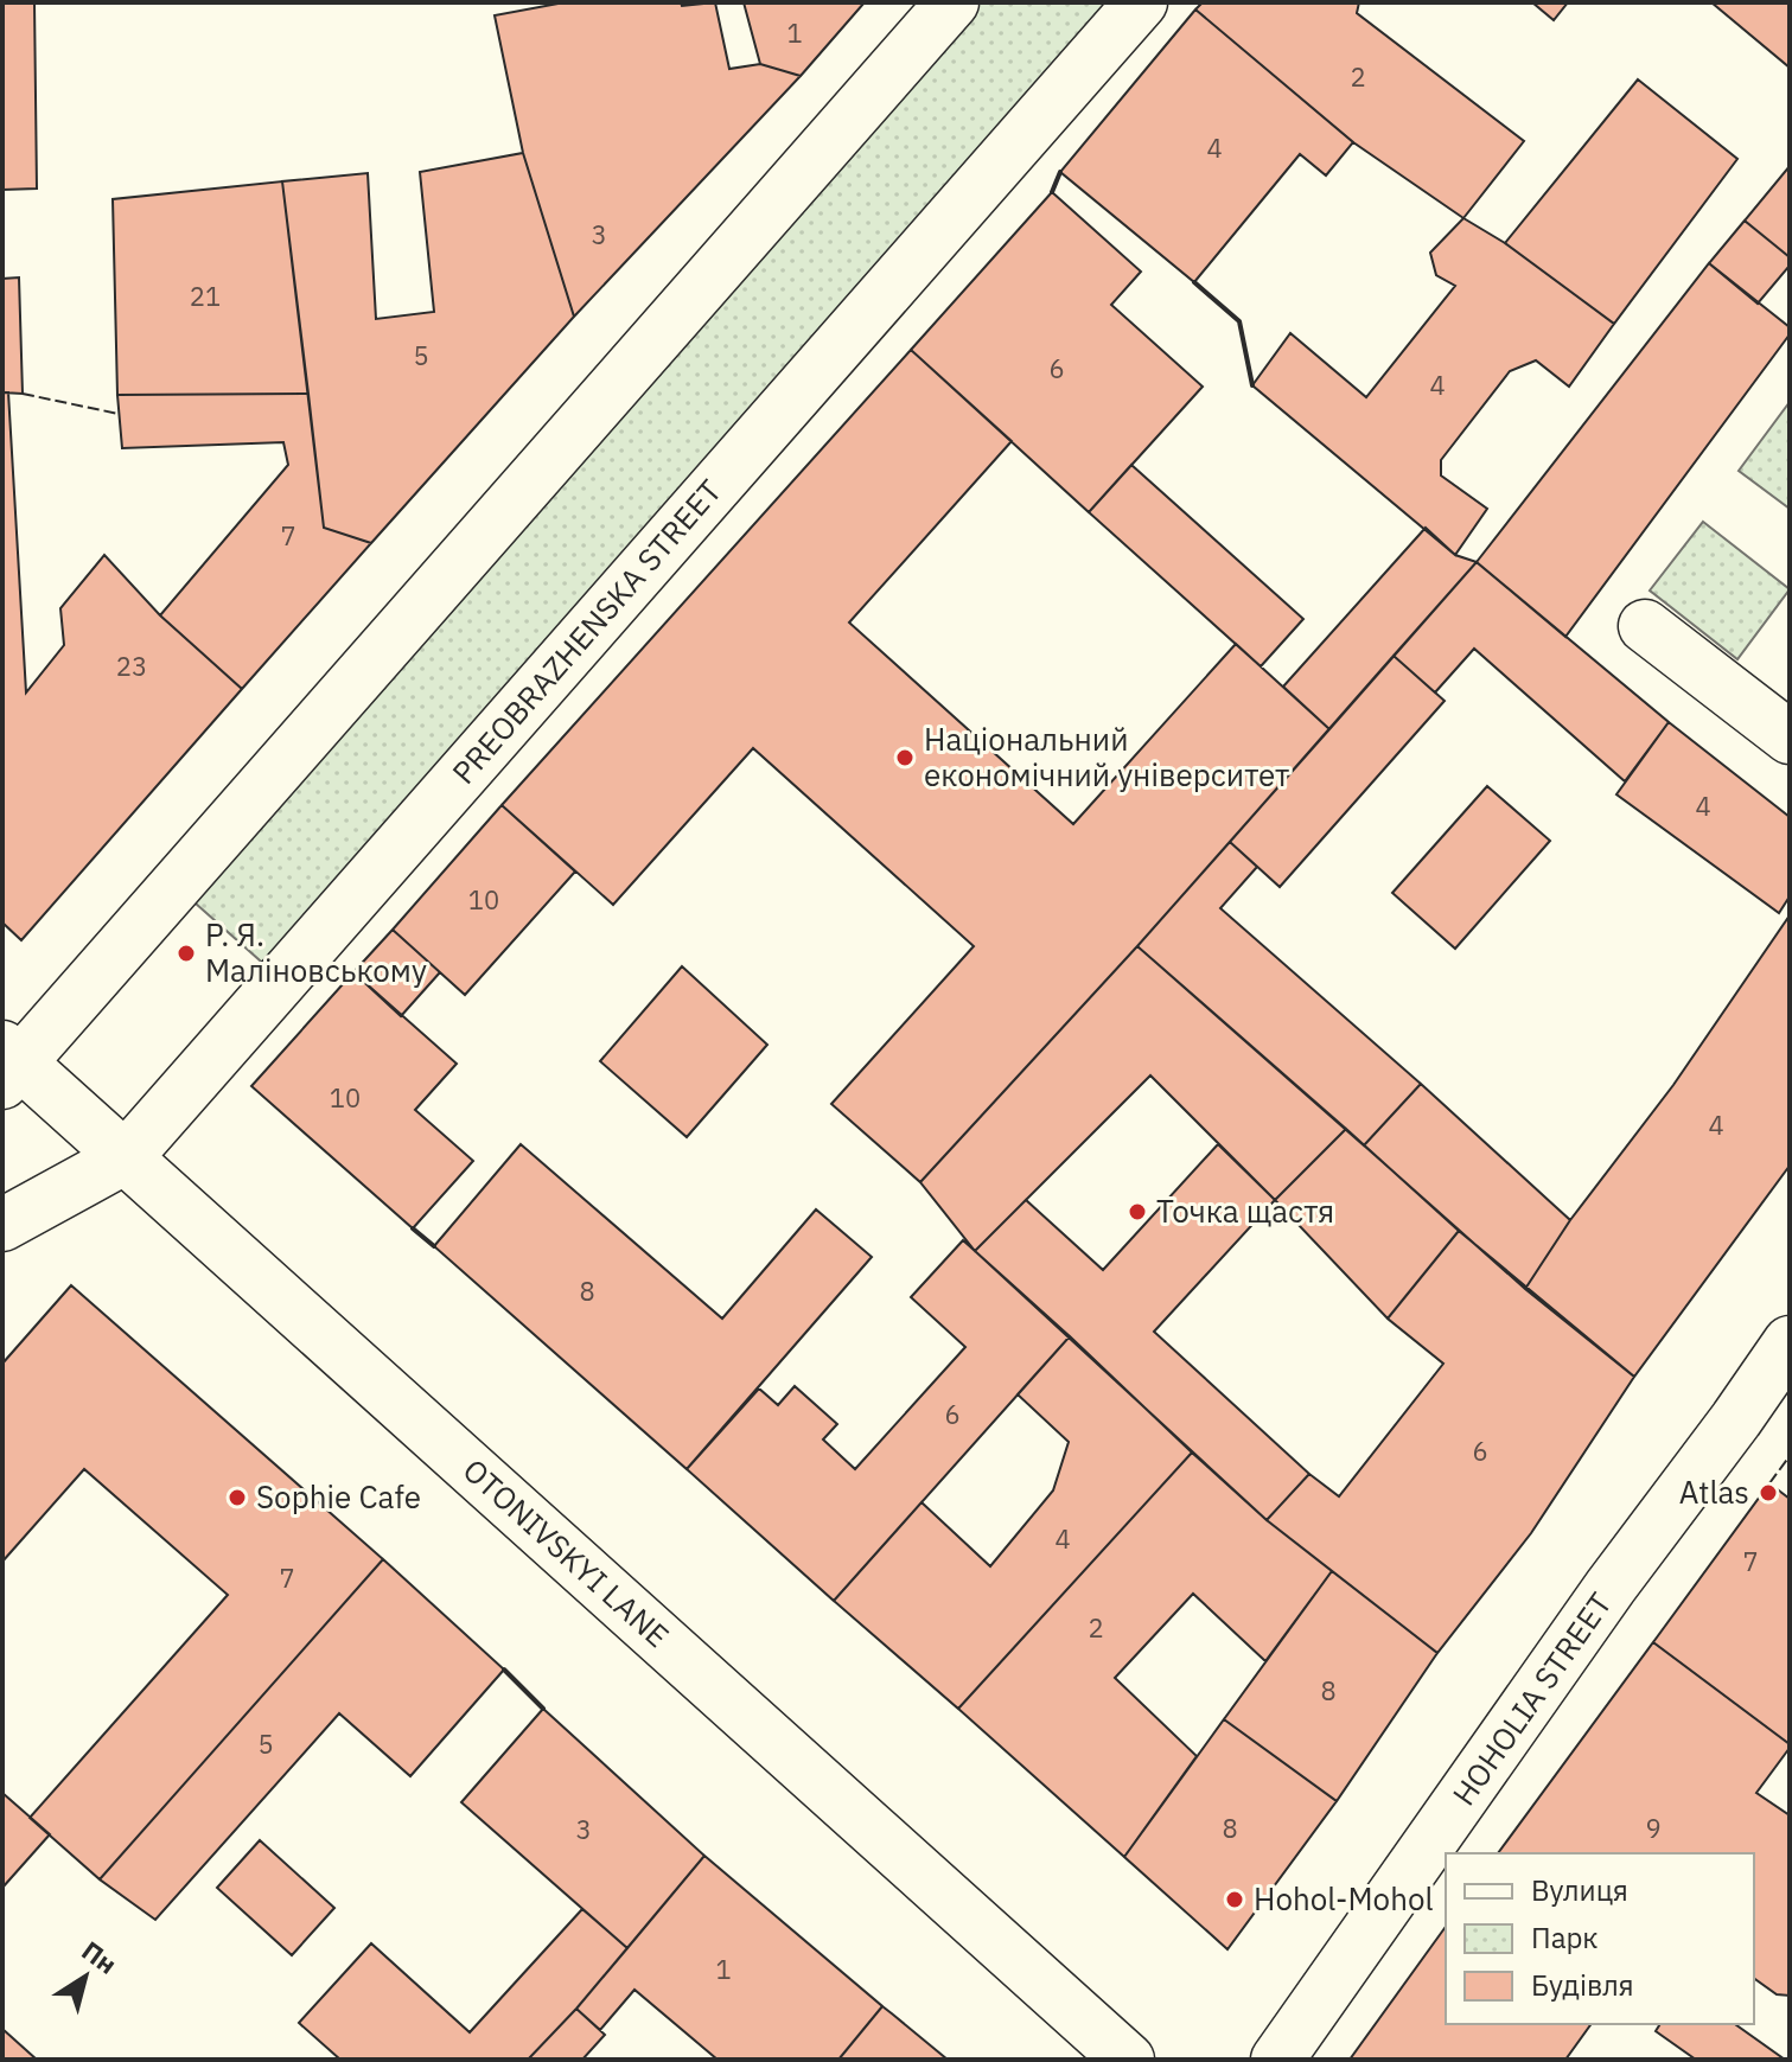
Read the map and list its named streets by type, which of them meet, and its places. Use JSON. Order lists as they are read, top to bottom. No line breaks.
{"streets":{"street":["PREOBRAZHENSKA STREET","OTONIVSKYI LANE","HOHOLIA STREET"]},"crossings":[["PREOBRAZHENSKA STREET","OTONIVSKYI LANE"]],"places":["Національний економічний університет","Р. Я. Маліновському","Точка щастя","Atlas","Sophie Cafe","Hohol-Mohol"],"house_numbers":["1","2","4","3","21","5","6","4","7","23","4","10","10","4","8","6","6","4","7","7","2","8","5","8","9","3","1"],"legend":["Вулиця","Парк","Будівля"],"north":"top right"}
